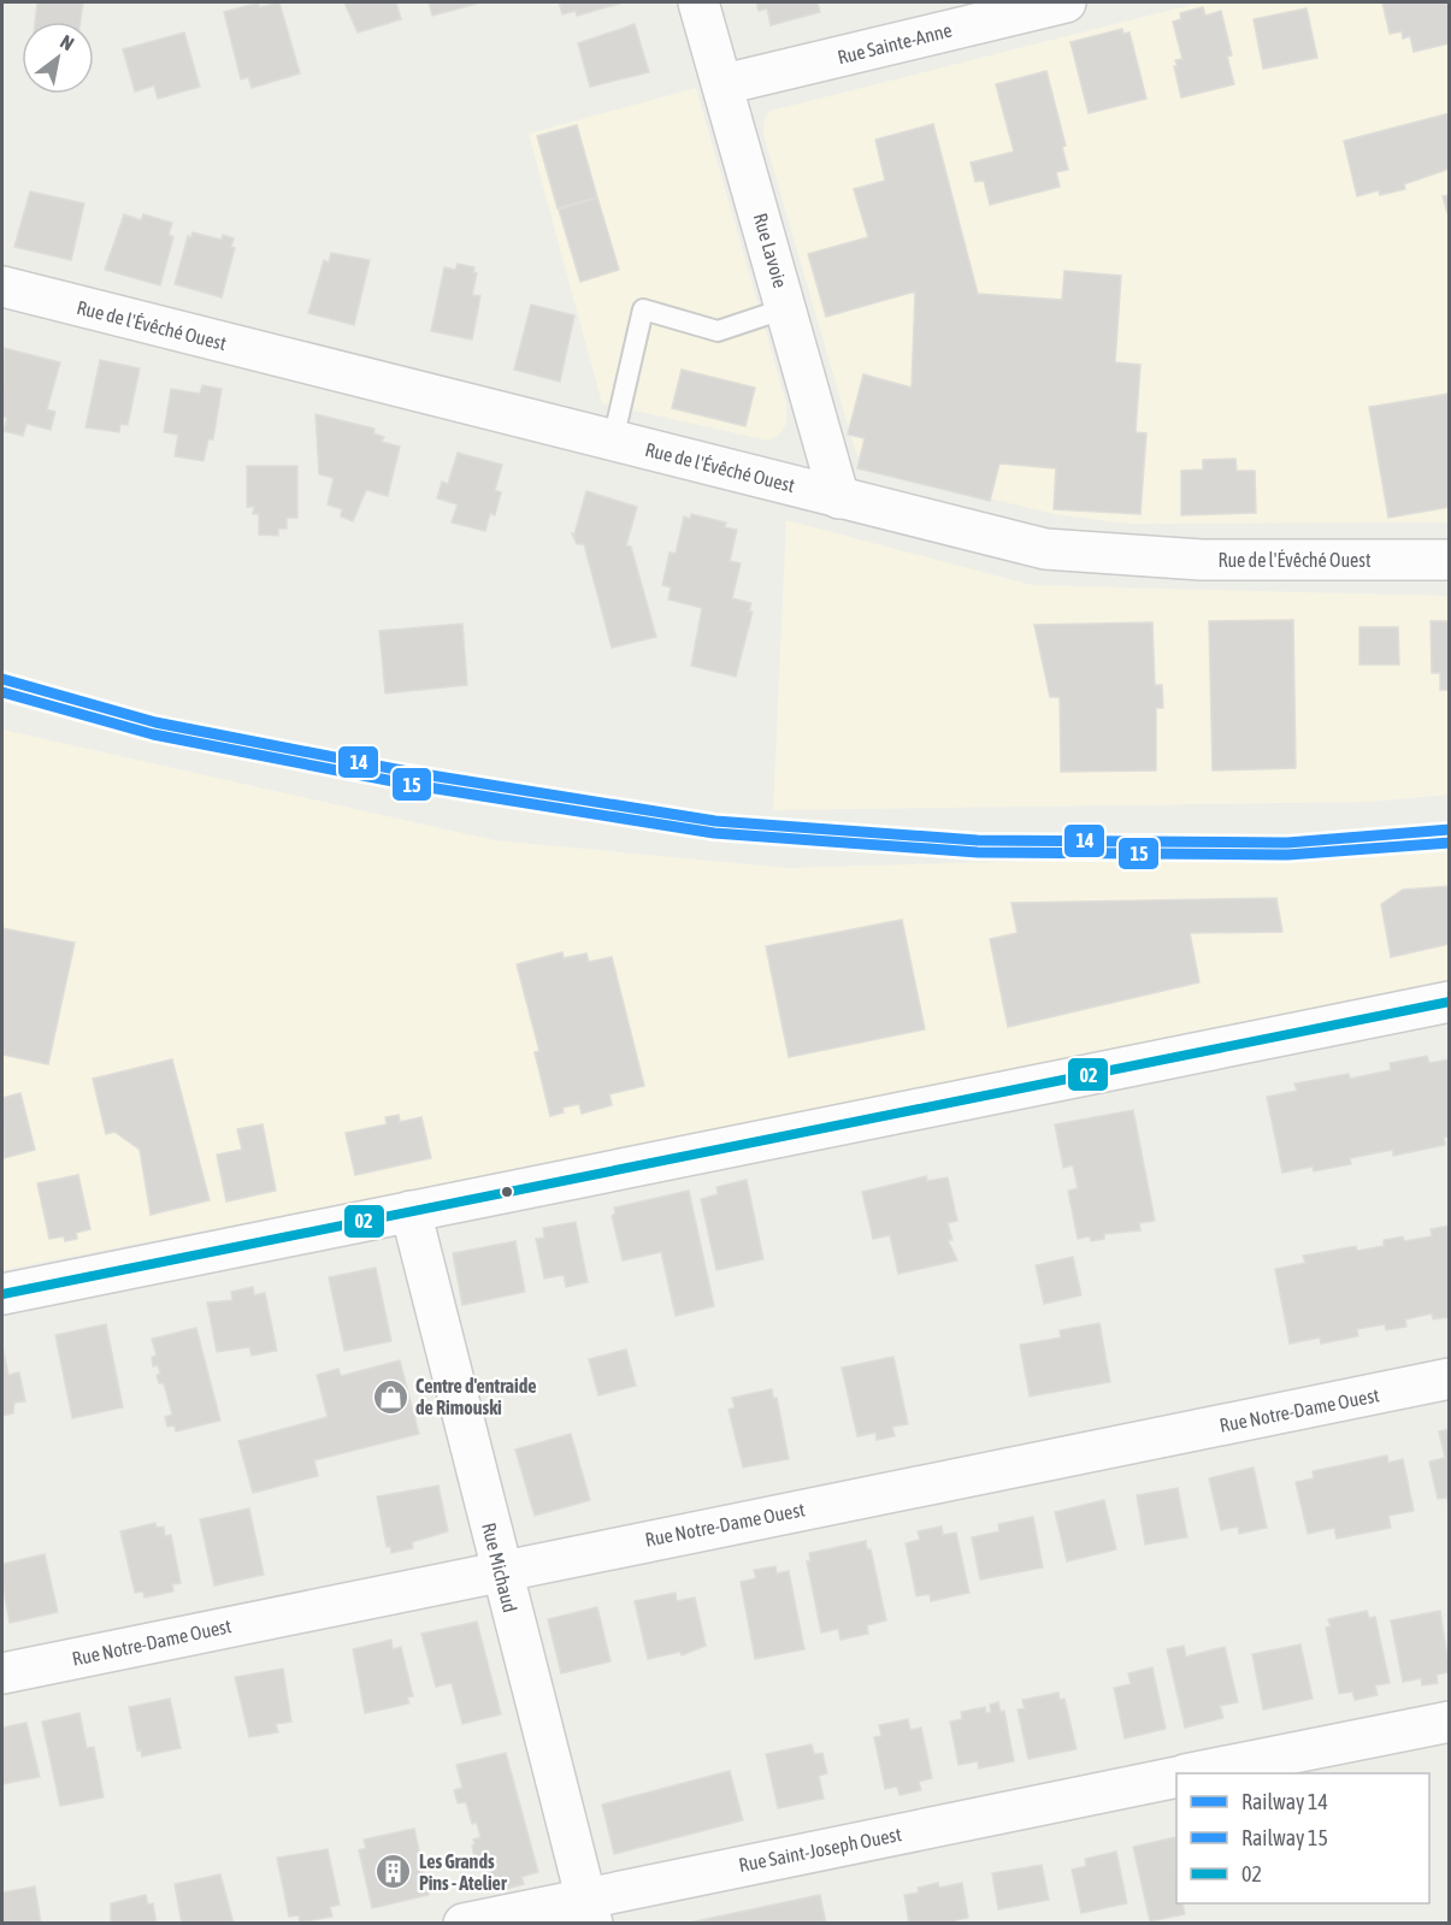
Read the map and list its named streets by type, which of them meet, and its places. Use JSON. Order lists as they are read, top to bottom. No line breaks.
{"streets":{"street":["Rue Sainte-Anne","Rue Lavoie","Rue de l'Évêché Ouest","Rue Notre-Dame Ouest","Rue Michaud","Rue Saint-Joseph Ouest"]},"crossings":[["Rue Sainte-Anne","Rue Lavoie"],["Rue Lavoie","Rue de l'Évêché Ouest"],["Rue Notre-Dame Ouest","Rue Michaud"],["Rue Michaud","Rue Saint-Joseph Ouest"]],"places":{"shop":["Centre d'entraide de Rimouski"],"building":["Les Grands Pins - Atelier"]},"lines":["rail line 14","rail line 15","transit line 02"],"legend":["Railway 14","Railway 15","02"],"north":"top right"}
